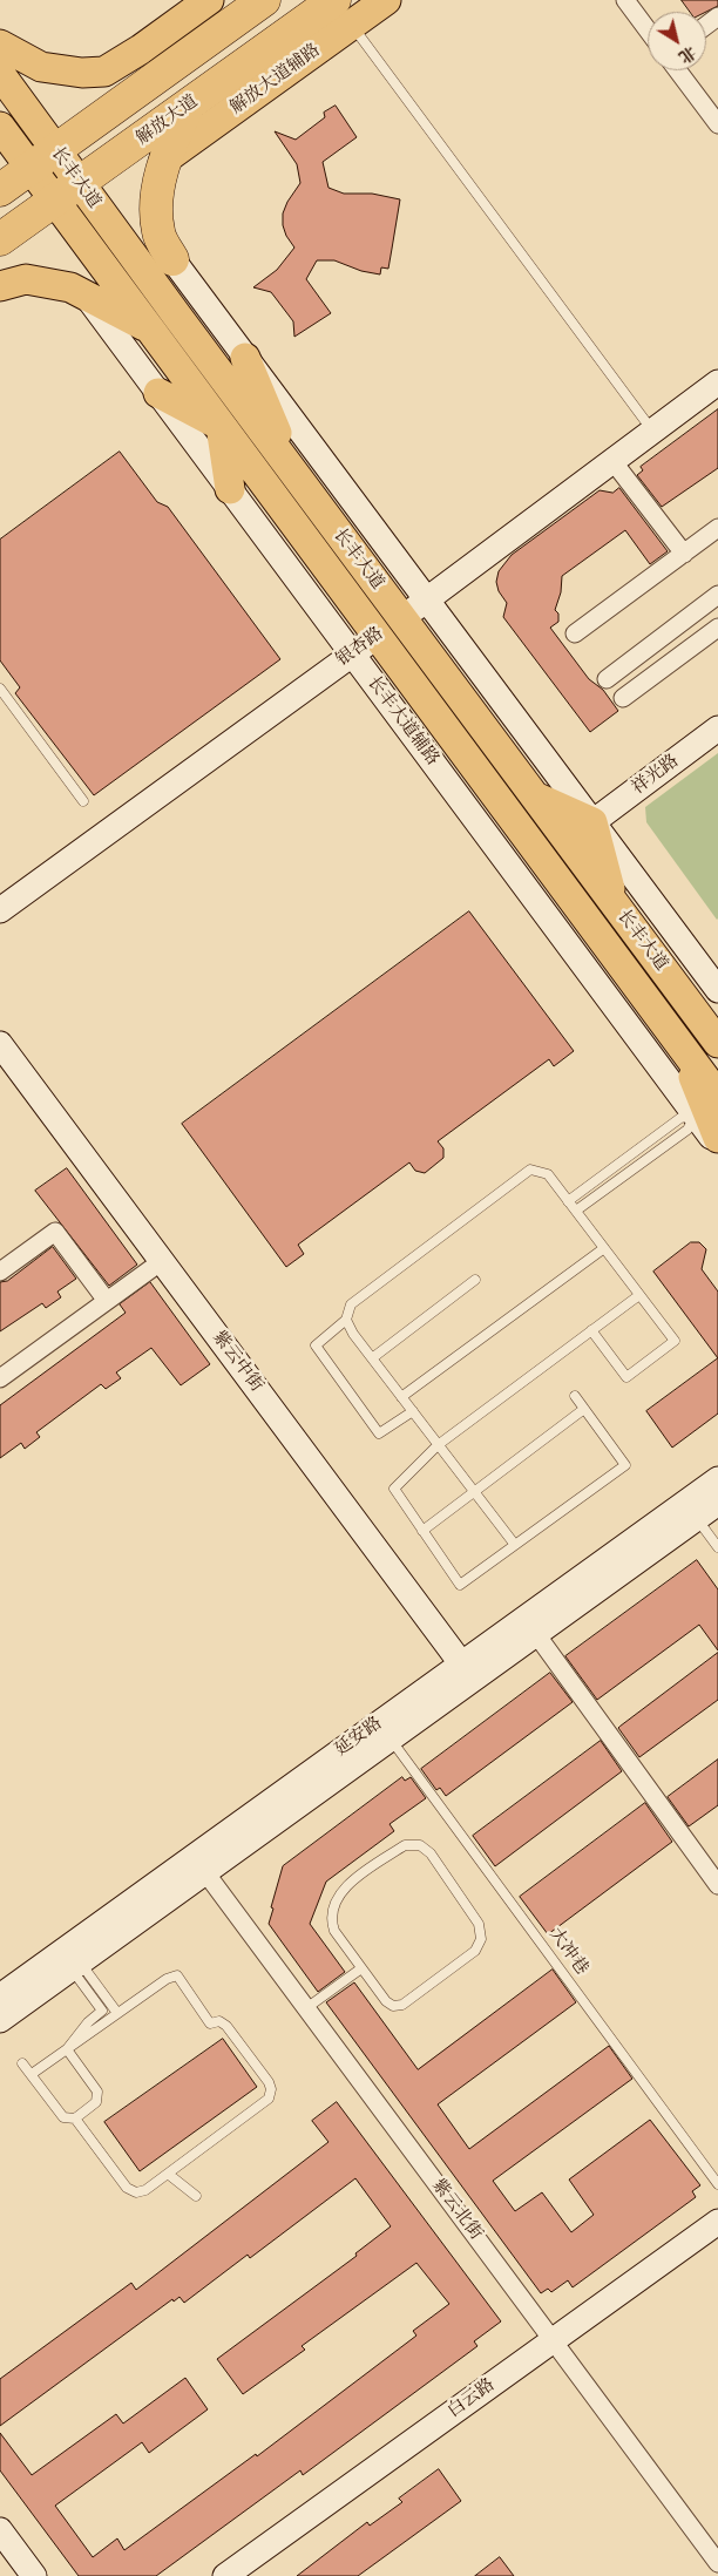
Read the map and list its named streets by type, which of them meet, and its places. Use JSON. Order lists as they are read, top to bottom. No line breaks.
{"streets":{"highway":["解放大道"],"main road":["解放大道辅路","长丰大道","银杏路","长丰大道辅路","祥光路","紫云中街","延安路","白云路"],"street":["紫云北街"],"lane":["大冲巷"]},"crossings":[["解放大道辅路","解放大道"],["解放大道","长丰大道"],["长丰大道","银杏路"],["长丰大道","长丰大道辅路"],["银杏路","长丰大道辅路"],["紫云中街","延安路"],["延安路","大冲巷"],["延安路","紫云北街"],["紫云北街","白云路"]],"north":"bottom right"}
